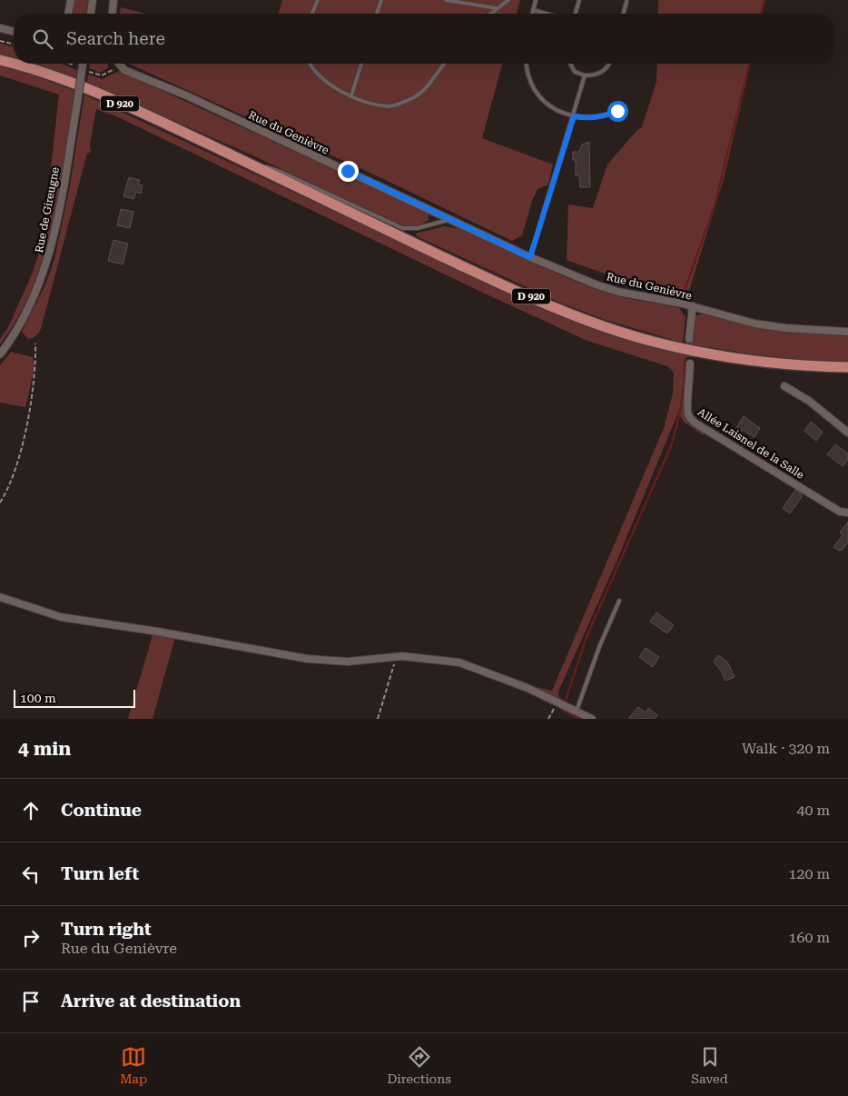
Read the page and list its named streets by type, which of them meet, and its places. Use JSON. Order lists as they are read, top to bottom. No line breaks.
{"streets":{"main road":["D 920"],"street":["Rue du Genièvre","Rue de Gireugne","Allée Laisnel de la Salle"]},"scale_bar":"100 m","page":{"search":"Search here","scale":"100 m","heading":["4 min","Walk · 320 m"],"list":[["Continue","40 m"],["Turn left","120 m"],["Turn right","Rue du Genièvre","160 m"],"Arrive at destination"],"nav":["Map","Directions","Saved"]}}
